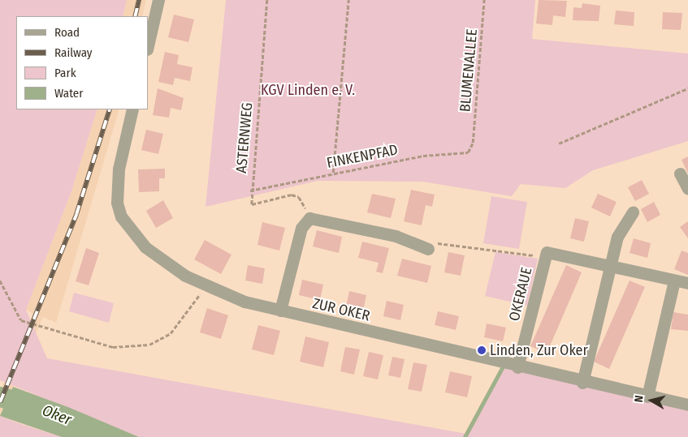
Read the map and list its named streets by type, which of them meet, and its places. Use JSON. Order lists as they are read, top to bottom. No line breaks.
{"streets":{"street":["OKERAUE","ZUR OKER"],"path":["BLUMENALLEE","ASTERNWEG","FINKENPFAD"]},"crossings":[["BLUMENALLEE","FINKENPFAD"],["ASTERNWEG","FINKENPFAD"],["OKERAUE","ZUR OKER"]],"water":["Oker"],"parks":["KGV Linden e. V."],"places":["Linden, Zur Oker"],"legend":["Road","Railway","Park","Water"],"north":"left"}
